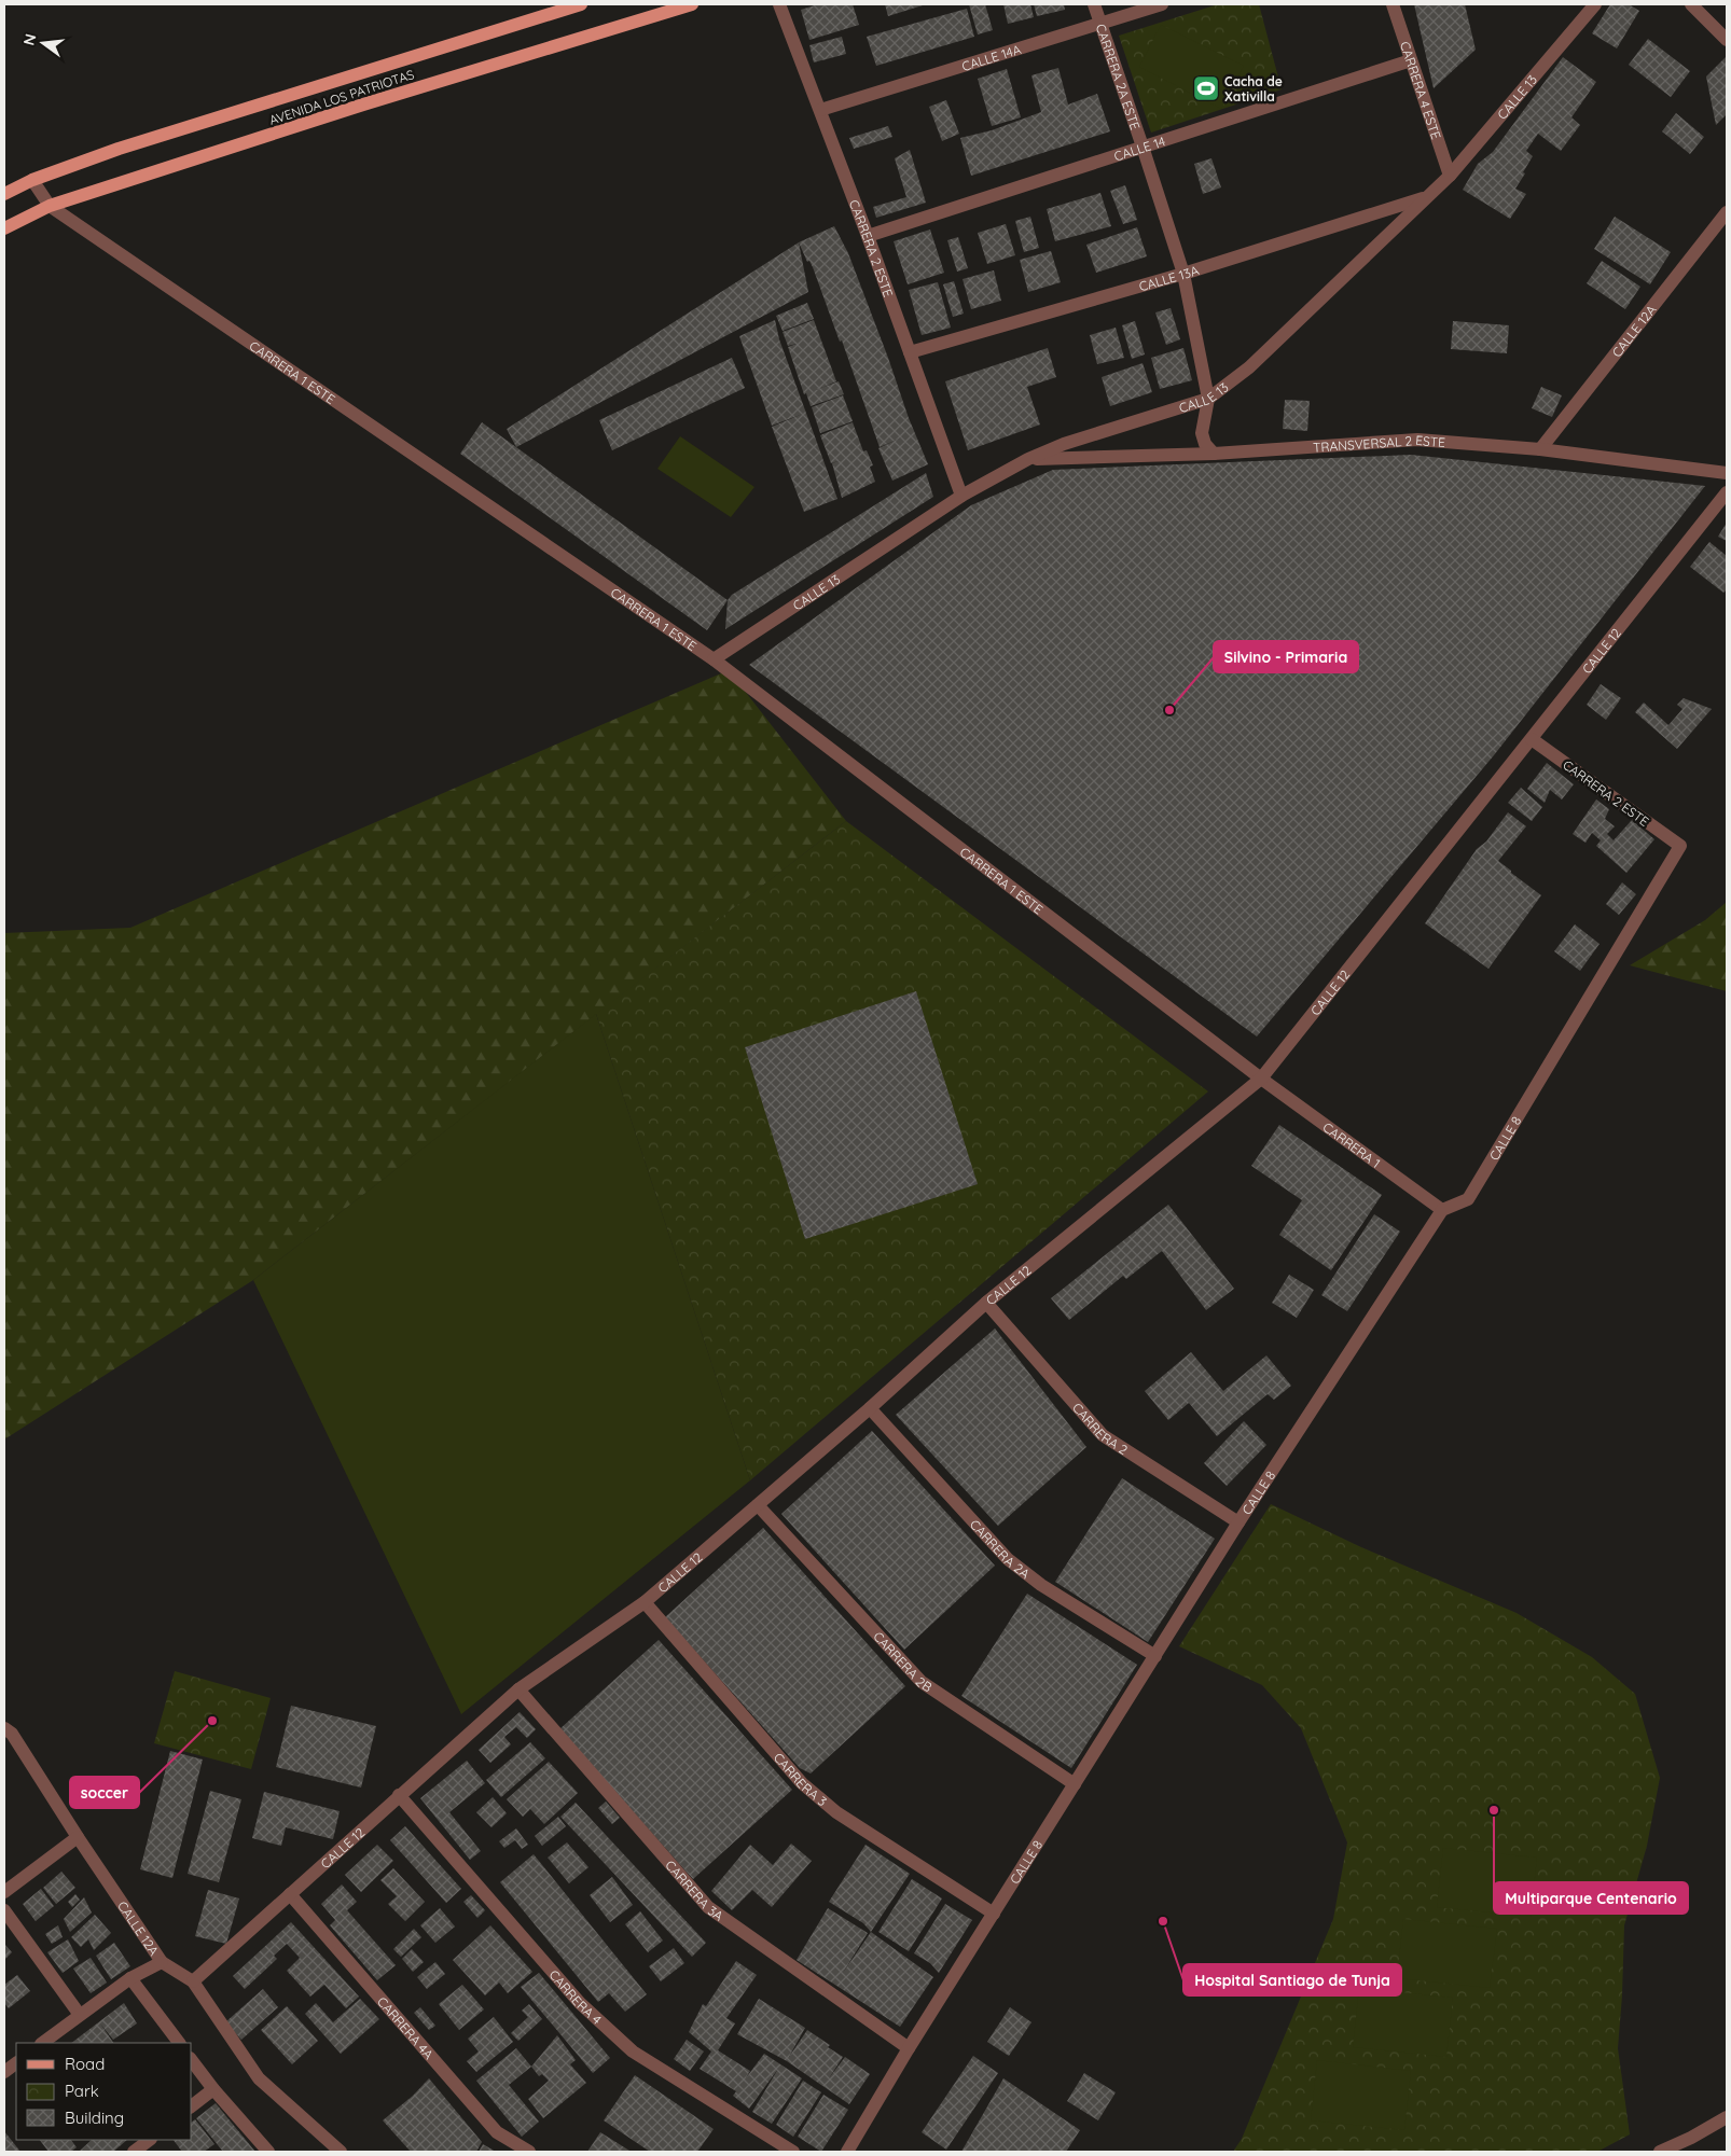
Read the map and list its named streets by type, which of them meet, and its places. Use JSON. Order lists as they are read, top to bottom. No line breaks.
{"streets":{"main road":["AVENIDA LOS PATRIOTAS"],"street":["CALLE 14A","CARRERA 2A ESTE","CARRERA 4 ESTE","CALLE 13","CALLE 14","CARRERA 2 ESTE","CALLE 13A","CALLE 12A","CARRERA 1 ESTE","TRANSVERSAL 2 ESTE","CALLE 12","CALLE 8","CARRERA 1","CARRERA 2","CARRERA 2A","CARRERA 2B","CARRERA 3","CARRERA 3A","CARRERA 4","CARRERA 4A"]},"crossings":[["CALLE 14A","CARRERA 2A ESTE"],["CALLE 14A","CARRERA 2 ESTE"],["CARRERA 2A ESTE","CALLE 13"],["CARRERA 2A ESTE","CALLE 14"],["CARRERA 2A ESTE","CALLE 13A"],["CARRERA 4 ESTE","CALLE 13"],["CARRERA 4 ESTE","CALLE 14"],["AVENIDA LOS PATRIOTAS","CARRERA 1 ESTE"],["CALLE 13","CARRERA 2 ESTE"],["CALLE 13","CALLE 13A"],["CALLE 13","CARRERA 1 ESTE"],["CALLE 13","TRANSVERSAL 2 ESTE"],["CALLE 14","CARRERA 2 ESTE"],["CARRERA 2 ESTE","CALLE 13A"],["CARRERA 2 ESTE","CALLE 12"],["CARRERA 2 ESTE","CALLE 8"],["CALLE 12A","TRANSVERSAL 2 ESTE"],["CALLE 12A","CALLE 12"],["CARRERA 1 ESTE","CALLE 12"],["CARRERA 1 ESTE","CARRERA 1"],["CALLE 12","CARRERA 1"],["CALLE 12","CARRERA 2"],["CALLE 12","CARRERA 2A"],["CALLE 12","CARRERA 2B"],["CALLE 12","CARRERA 3"],["CALLE 12","CARRERA 3A"],["CALLE 12","CARRERA 4"],["CALLE 12","CARRERA 4A"],["CALLE 8","CARRERA 1"],["CALLE 8","CARRERA 2"],["CALLE 8","CARRERA 2A"],["CALLE 8","CARRERA 2B"],["CALLE 8","CARRERA 3"],["CALLE 8","CARRERA 3A"]],"places":{"sports":["Cacha de Xativilla"],"other":["Silvino - Primaria","soccer","Multiparque Centenario","Hospital Santiago de Tunja"]},"legend":["Road","Park","Building"],"north":"left"}
